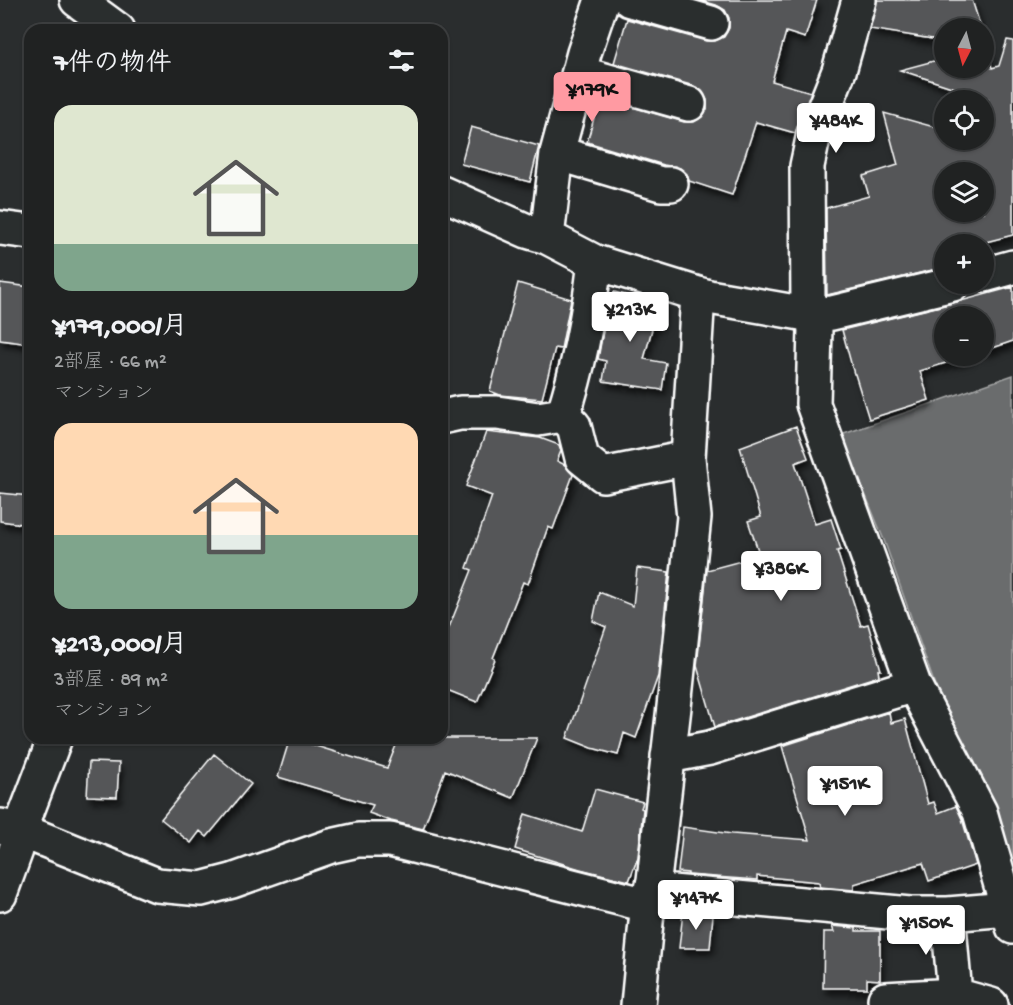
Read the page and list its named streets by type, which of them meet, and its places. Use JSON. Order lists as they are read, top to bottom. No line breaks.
{"north":"bottom","page":{"map_buttons":["+","−"],"heading":"7件の物件","price":["¥179K","¥484K","¥213K","¥386K","¥151K","¥147K","¥150K"],"list":[{"name":"¥179,000/月","note":"2部屋 · 66 m² · マンション"},{"name":"¥213,000/月","note":"3部屋 · 89 m² · マンション"}]}}
